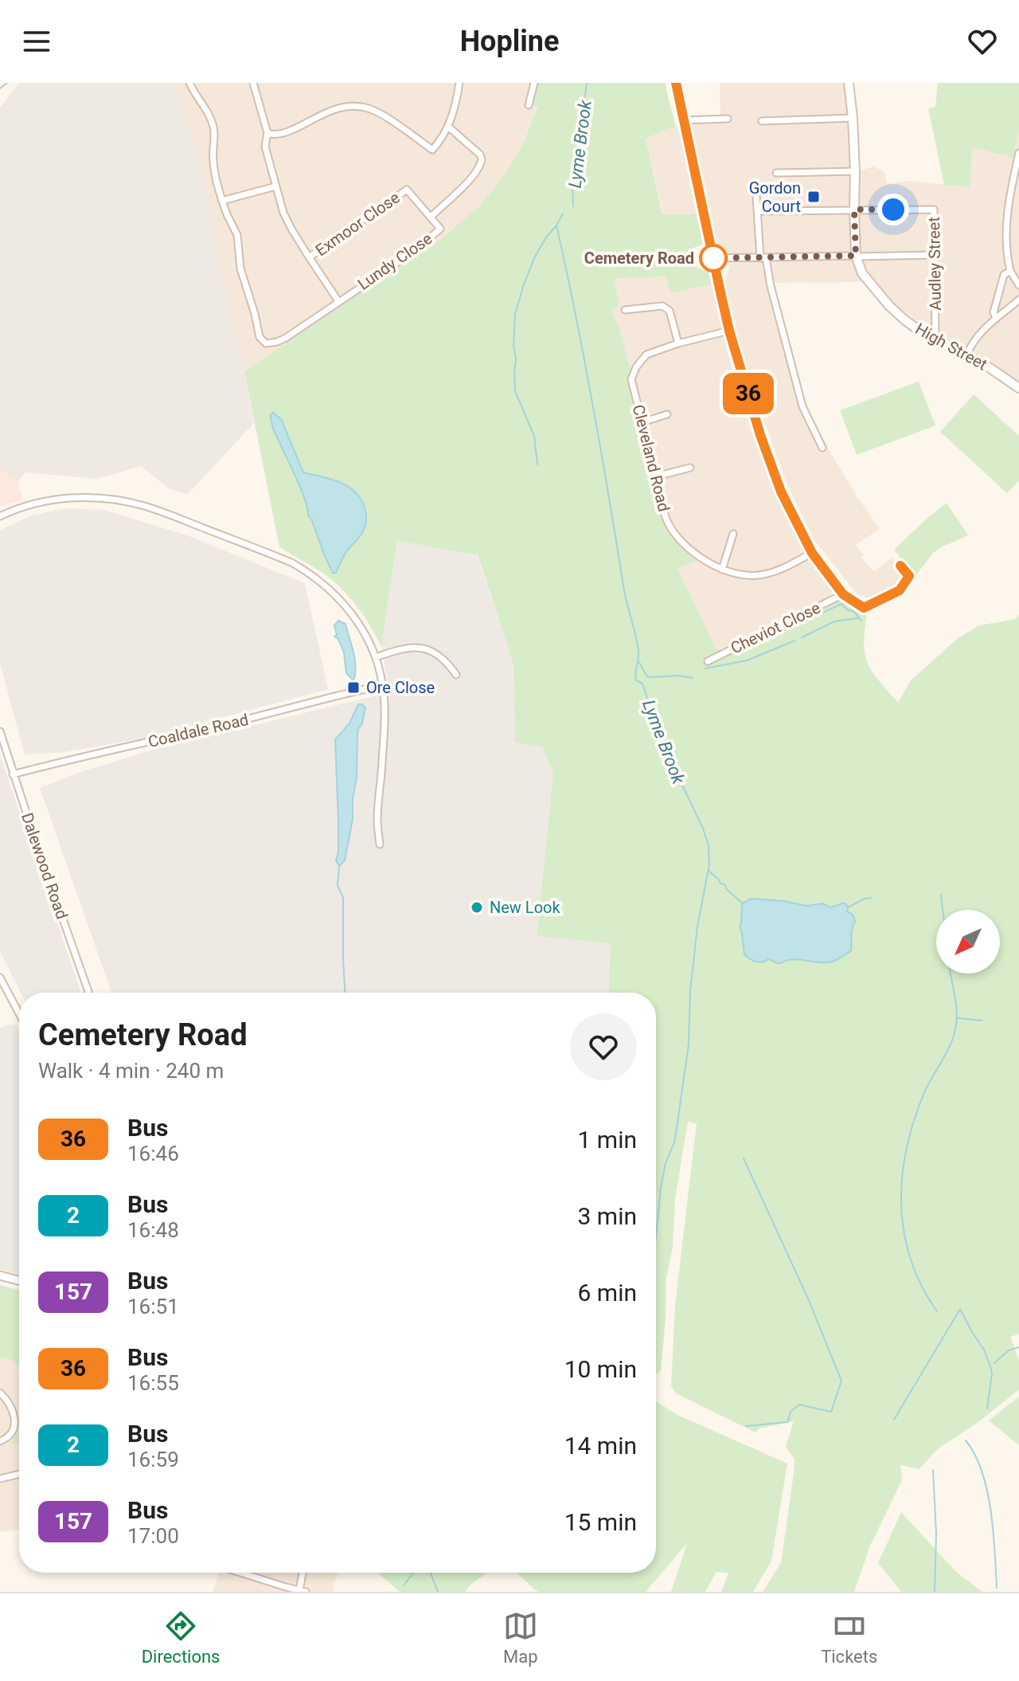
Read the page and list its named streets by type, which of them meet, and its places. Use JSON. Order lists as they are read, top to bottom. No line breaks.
{"streets":{"main road":["High Street"],"street":["Exmoor Close","Lundy Close","Audley Street","Cleveland Road","Cheviot Close","Coaldale Road","Dalewood Road"]},"crossings":[["Exmoor Close","Lundy Close"],["Audley Street","High Street"],["Coaldale Road","Dalewood Road"]],"water":["Lyme Brook"],"places":{"transit":["Gordon Court","Ore Close"],"other":["Cemetery Road","New Look"]},"lines":["bus line 36"],"north":"bottom left","page":{"header":"Hopline","on_map":"36","heading":["Cemetery Road","Walk · 4 min · 240 m"],"list":[{"mark":"36","name":"Bus","note":"16:46","value":"1 min"},{"mark":"2","name":"Bus","note":"16:48","value":"3 min"},{"mark":"157","name":"Bus","note":"16:51","value":"6 min"},{"mark":"36","name":"Bus","note":"16:55","value":"10 min"},{"mark":"2","name":"Bus","note":"16:59","value":"14 min"},{"mark":"157","name":"Bus","note":"17:00","value":"15 min"}],"tabs":["Directions","Map","Tickets"]}}
